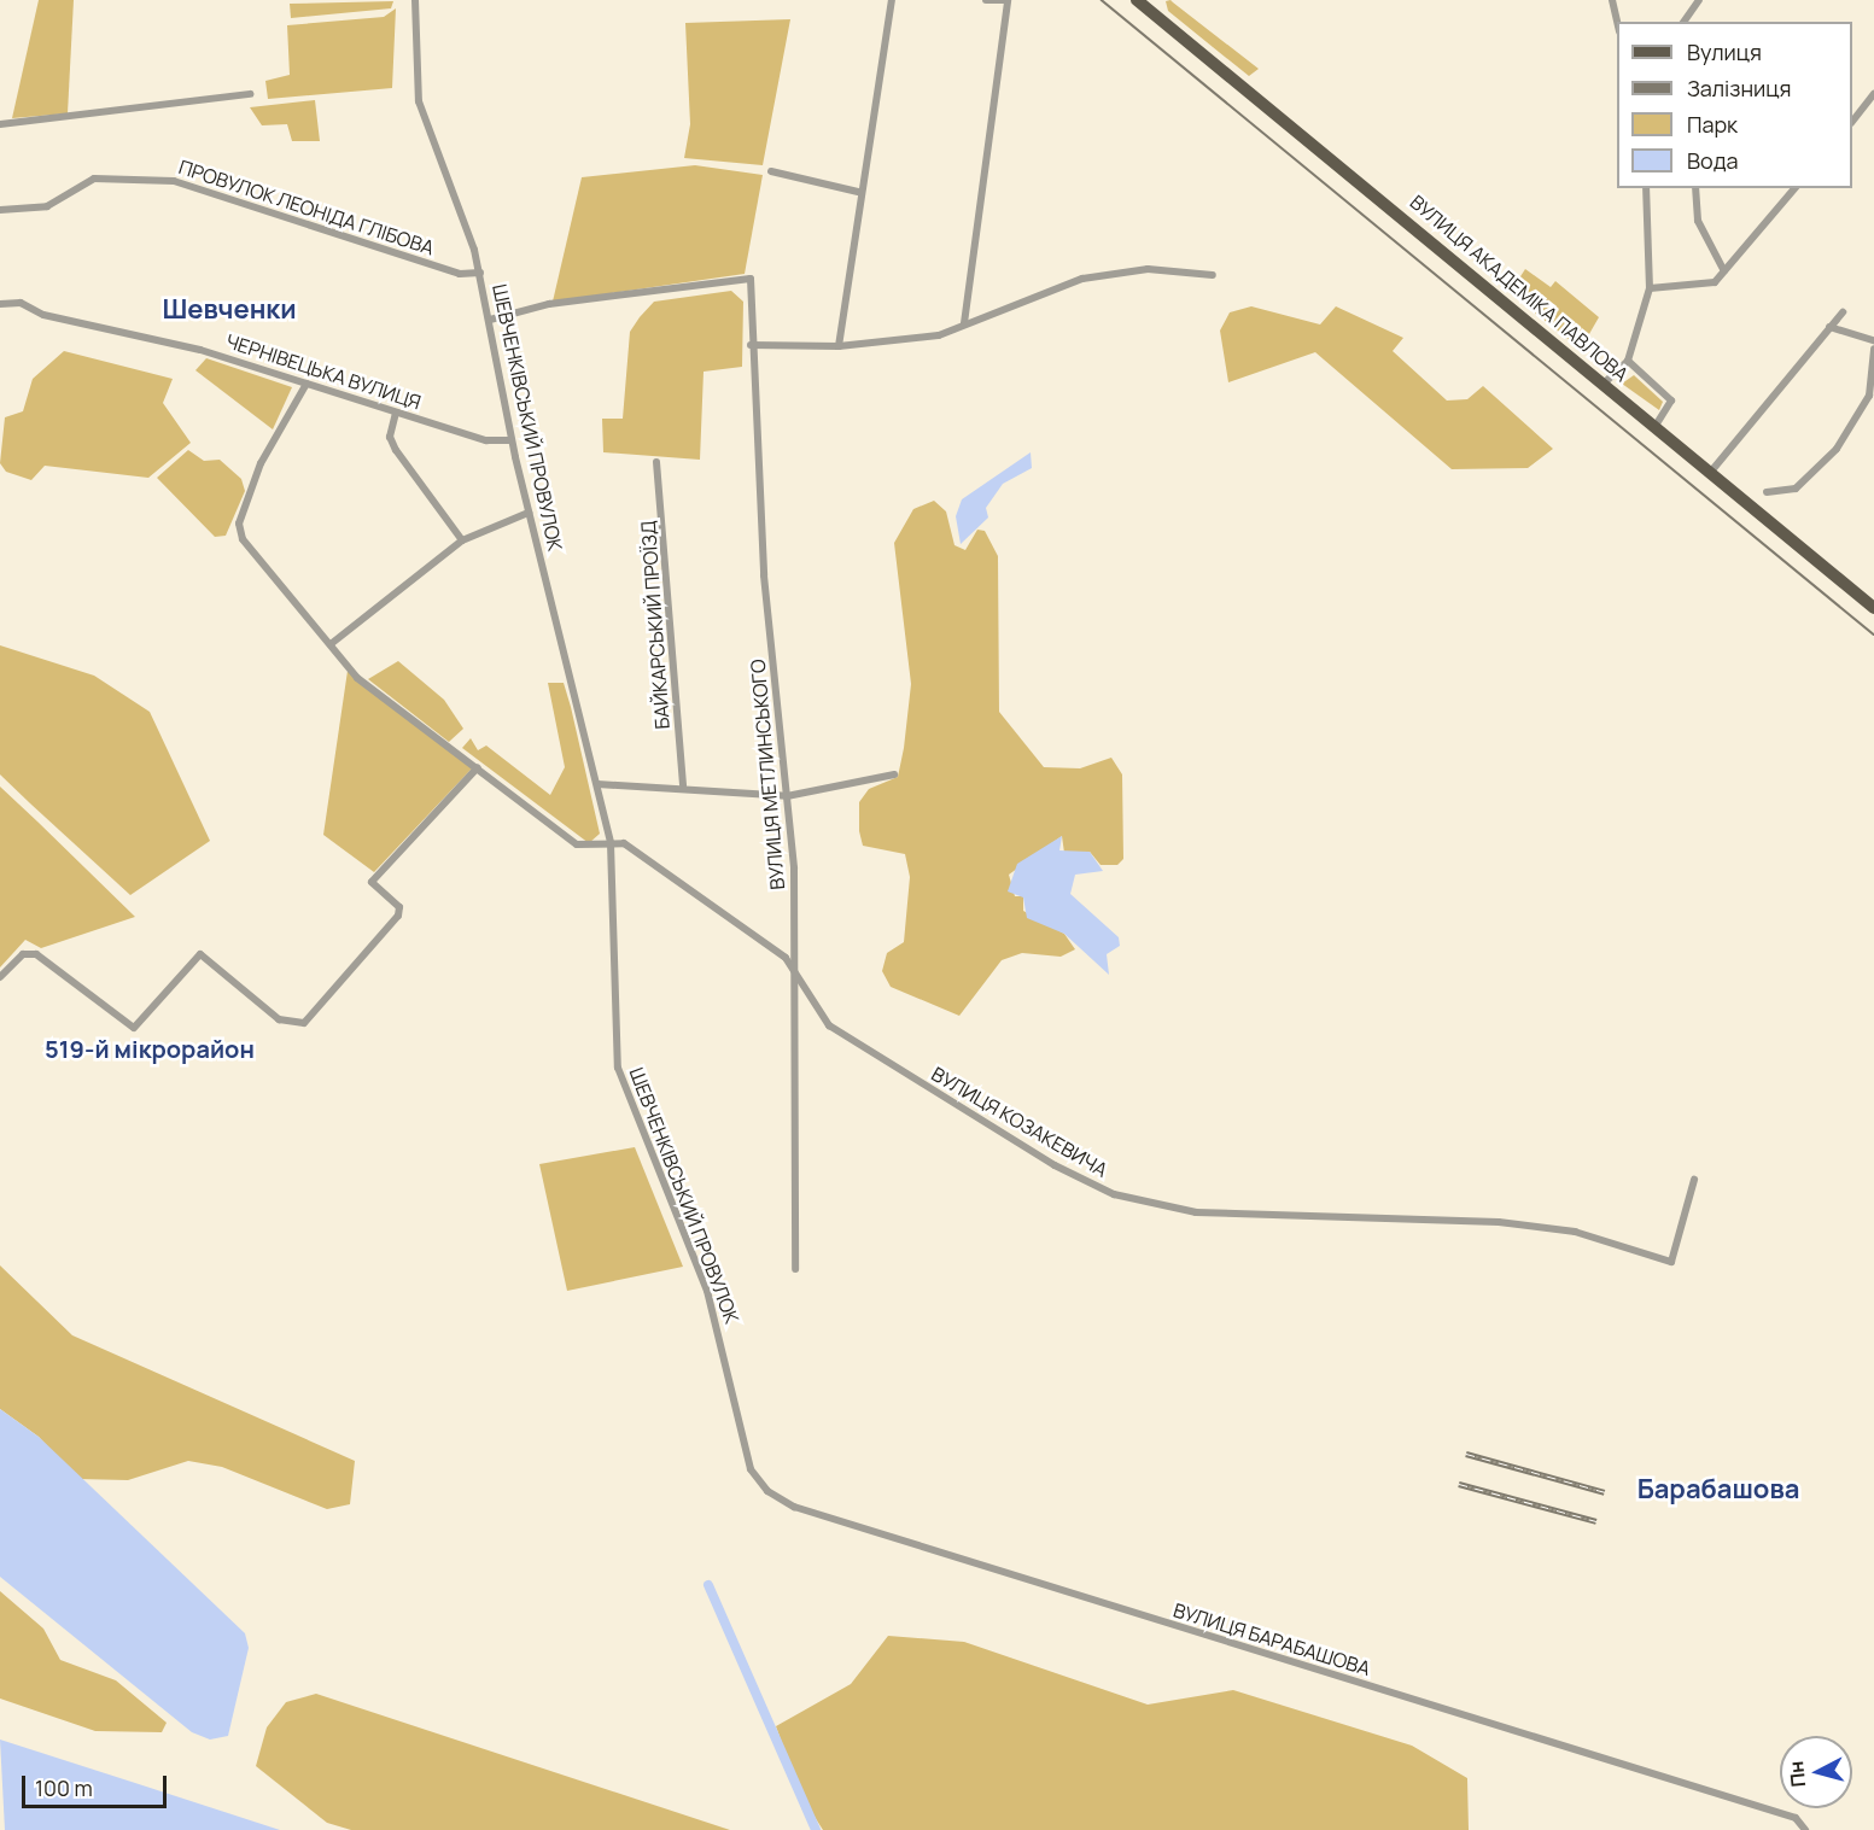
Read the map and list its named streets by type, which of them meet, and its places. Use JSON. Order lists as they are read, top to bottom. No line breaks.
{"streets":{"main road":["ВУЛИЦЯ АКАДЕМІКА ПАВЛОВА"],"street":["ПРОВУЛОК ЛЕОНІДА ГЛІБОВА","ЧЕРНІВЕЦЬКА ВУЛИЦЯ","ШЕВЧЕНКІВСЬКИЙ ПРОВУЛОК","БАЙКАРСЬКИЙ ПРОЇЗД","ВУЛИЦЯ МЕТЛИНСЬКОГО","ВУЛИЦЯ КОЗАКЕВИЧА","ВУЛИЦЯ БАРАБАШОВА"]},"crossings":[["ПРОВУЛОК ЛЕОНІДА ГЛІБОВА","ШЕВЧЕНКІВСЬКИЙ ПРОВУЛОК"],["ЧЕРНІВЕЦЬКА ВУЛИЦЯ","ШЕВЧЕНКІВСЬКИЙ ПРОВУЛОК"],["ШЕВЧЕНКІВСЬКИЙ ПРОВУЛОК","ВУЛИЦЯ МЕТЛИНСЬКОГО"],["ШЕВЧЕНКІВСЬКИЙ ПРОВУЛОК","ВУЛИЦЯ КОЗАКЕВИЧА"],["ШЕВЧЕНКІВСЬКИЙ ПРОВУЛОК","ВУЛИЦЯ БАРАБАШОВА"],["ВУЛИЦЯ МЕТЛИНСЬКОГО","ВУЛИЦЯ КОЗАКЕВИЧА"]],"districts":["Шевченки","519-й мікрорайон","Барабашова"],"legend":["Вулиця","Залізниця","Парк","Вода"],"scale_bar":"100 m","north":"left"}
